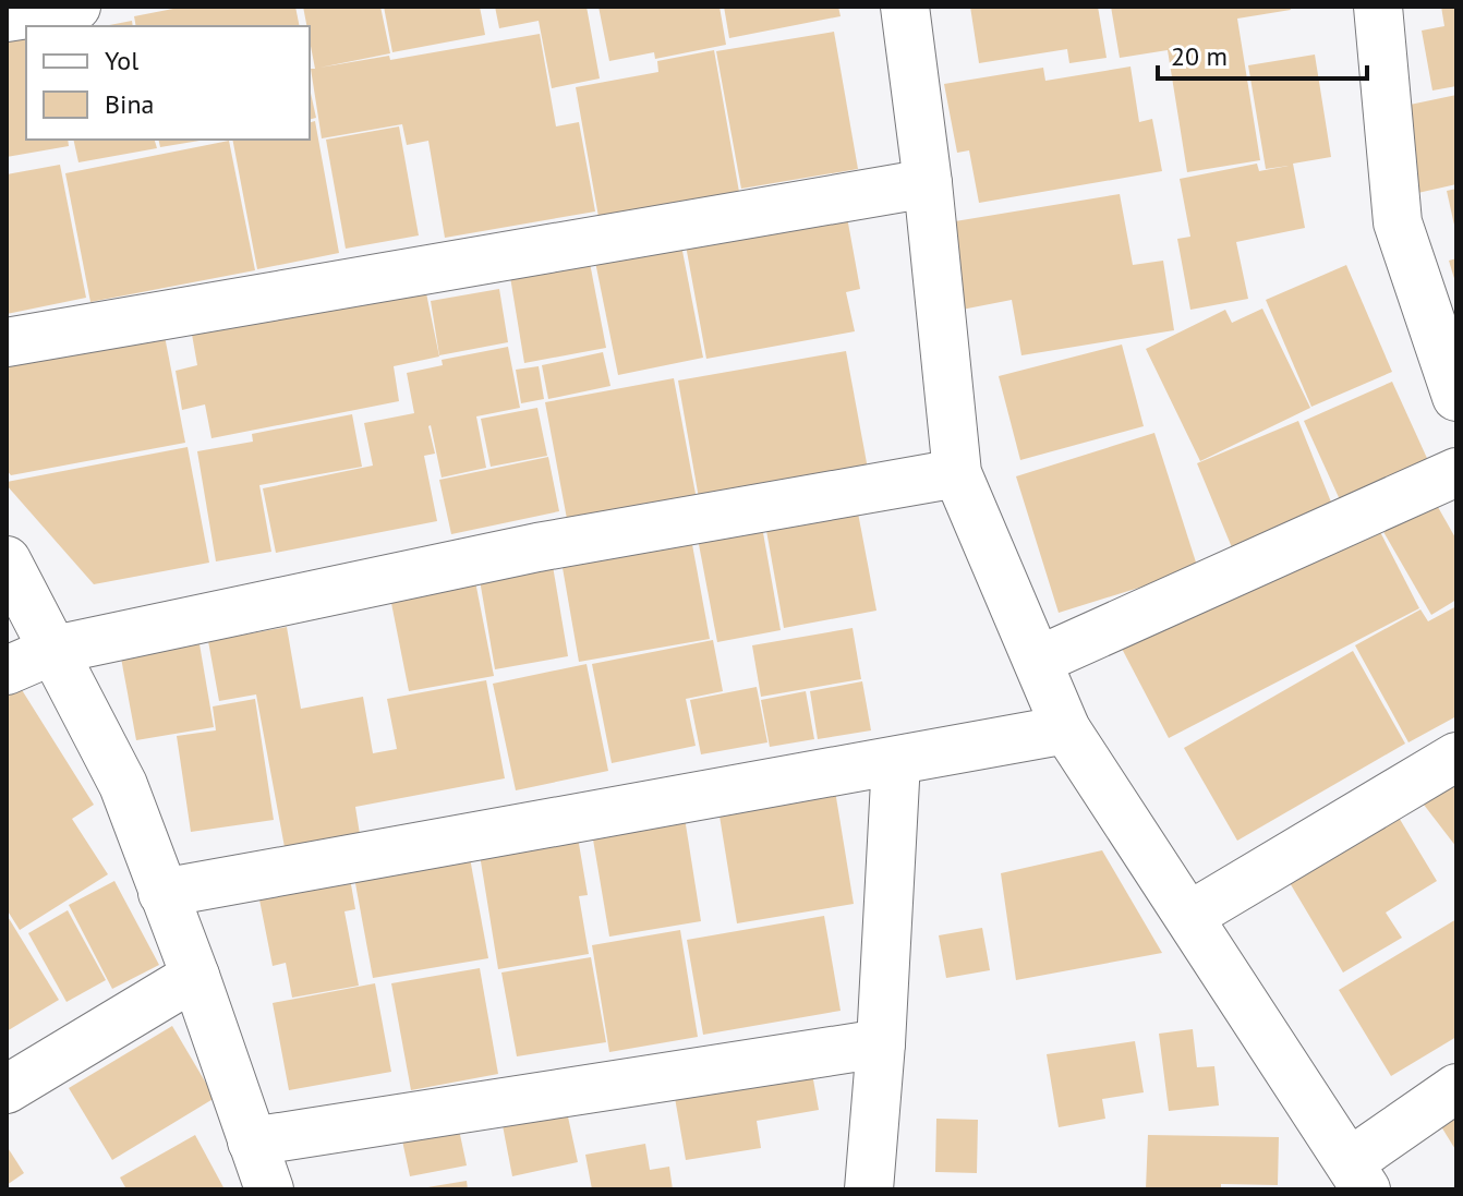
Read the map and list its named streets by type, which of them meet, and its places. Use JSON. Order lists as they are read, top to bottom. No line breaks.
{"legend":["Yol","Bina"],"scale_bar":"20 m"}
